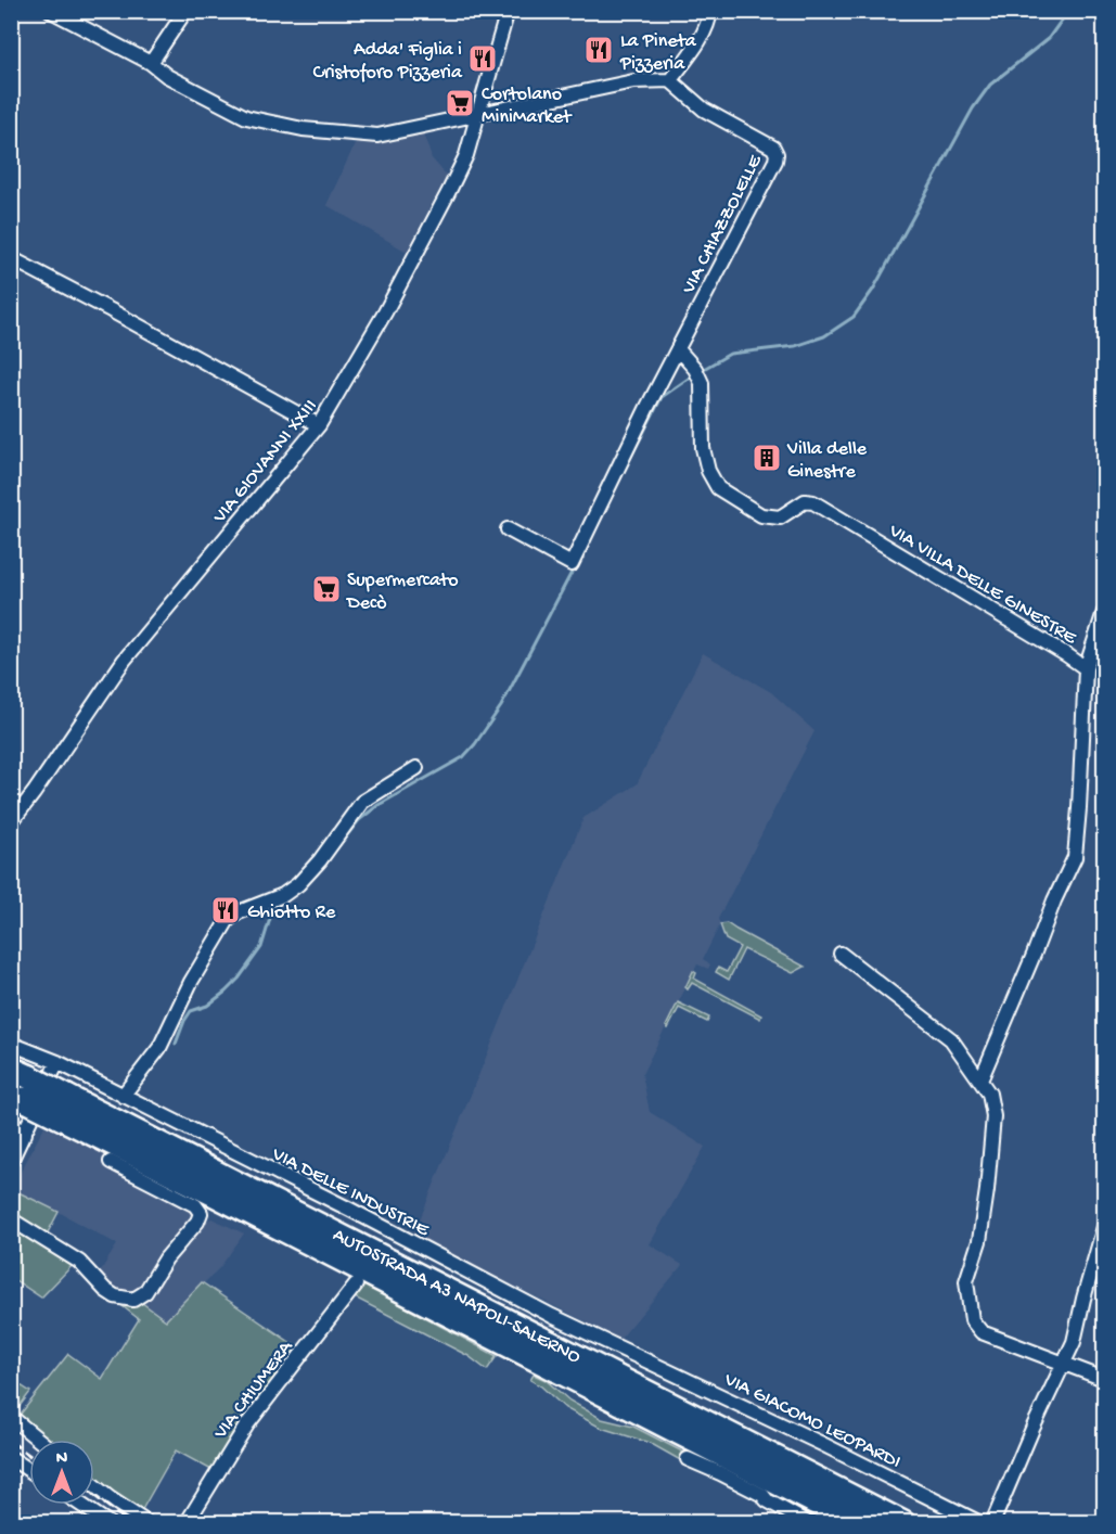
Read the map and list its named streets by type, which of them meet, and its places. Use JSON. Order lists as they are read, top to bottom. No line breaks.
{"streets":{"highway":["AUTOSTRADA A3 NAPOLI-SALERNO"],"street":["VIA CHIAZZOLELLE","VIA GIOVANNI XXIII","VIA VILLA DELLE GINESTRE","VIA DELLE INDUSTRIE","VIA CHIUMERA","VIA GIACOMO LEOPARDI"]},"crossings":[["VIA CHIAZZOLELLE","VIA VILLA DELLE GINESTRE"],["VIA DELLE INDUSTRIE","VIA GIACOMO LEOPARDI"]],"places":{"restaurant":["La Pineta Pizzeria","Adda' Figlia i Cristoforo Pizzeria","Ghiotto Re"],"supermarket":["Cortolano MiniMarket","Supermercato Decò"],"building":["Villa delle Ginestre"]},"north":"top"}
